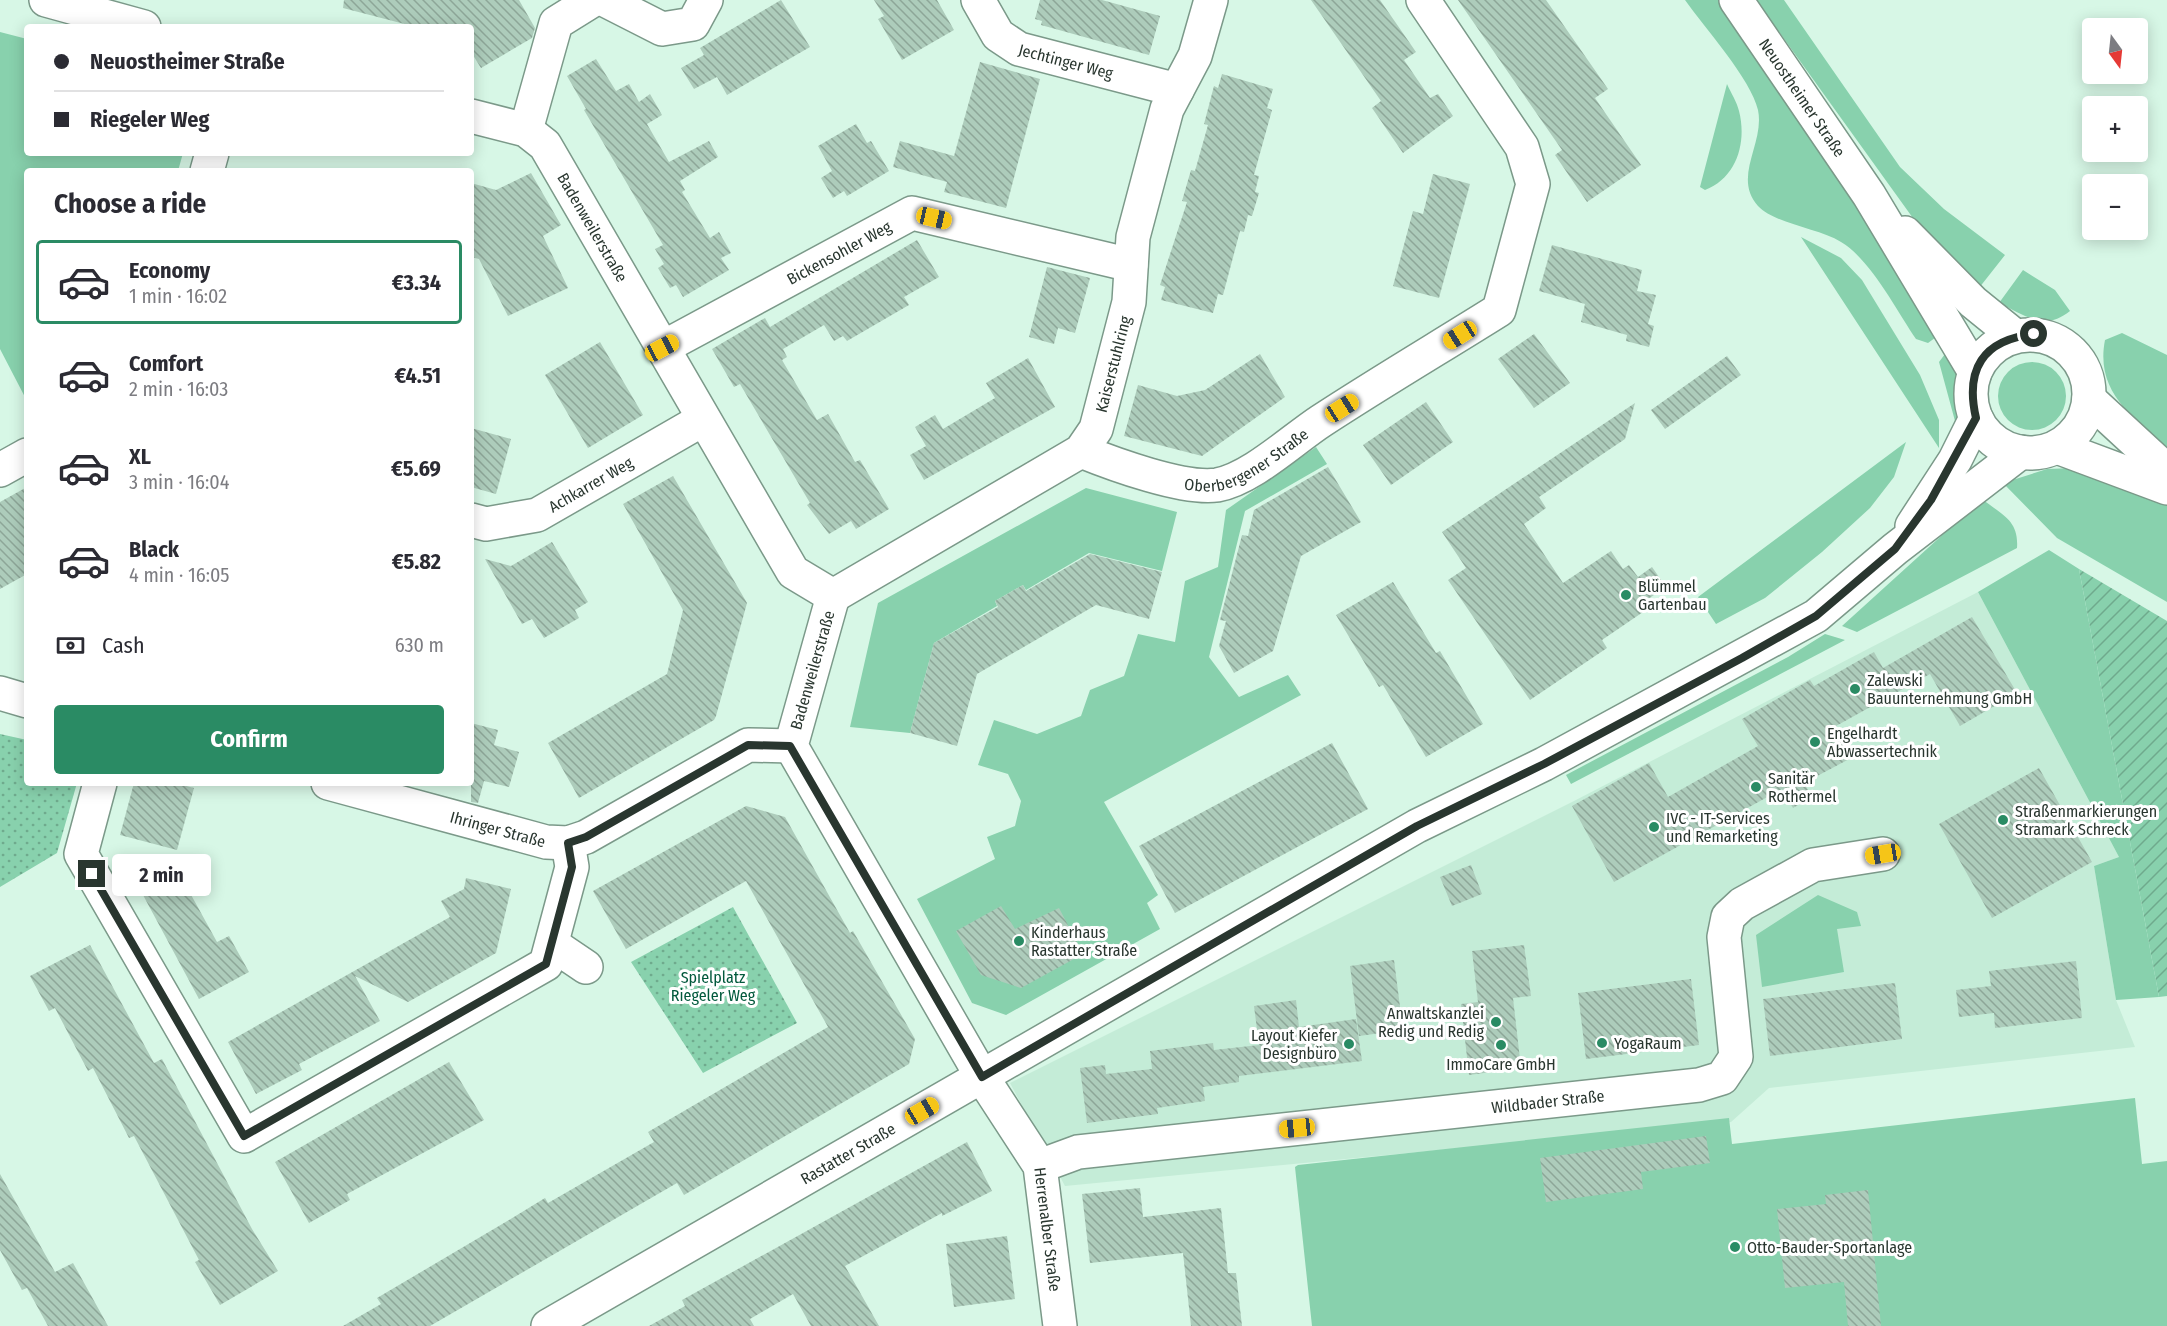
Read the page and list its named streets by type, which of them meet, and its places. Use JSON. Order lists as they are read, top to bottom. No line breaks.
{"streets":{"street":["Jechtinger Weg","Neuostheimer Straße","Badenweilerstraße","Bickensohler Weg","Kaiserstuhlring","Oberbergener Straße","Achkarrer Weg","Ihringer Straße","Wildbader Straße","Rastatter Straße","Herrenalber Straße"]},"crossings":[["Jechtinger Weg","Kaiserstuhlring"],["Neuostheimer Straße","Rastatter Straße"],["Badenweilerstraße","Bickensohler Weg"],["Badenweilerstraße","Kaiserstuhlring"],["Badenweilerstraße","Achkarrer Weg"],["Badenweilerstraße","Ihringer Straße"],["Badenweilerstraße","Rastatter Straße"],["Badenweilerstraße","Herrenalber Straße"],["Bickensohler Weg","Kaiserstuhlring"],["Kaiserstuhlring","Oberbergener Straße"],["Wildbader Straße","Herrenalber Straße"],["Rastatter Straße","Herrenalber Straße"]],"parks":["Spielplatz Riegeler Weg"],"places":["Blümmel Gartenbau","Zalewski Bauunternehmung GmbH","Engelhardt Abwassertechnik","Sanitär Rothermel","Straßenmarkierungen Stramark Schreck","IVC - IT-Services und Remarketing","Kinderhaus Rastatter Straße","Anwaltskanzlei Redig und Redig","YogaRaum","Layout Kiefer Designbüro","ImmoCare GmbH","Otto-Bauder-Sportanlage"],"north":"bottom","page":{"map_buttons":["+","−"],"banner":["Neuostheimer Straße","Riegeler Weg"],"heading":"Choose a ride","list":[{"name":"Economy","note":"1 min · 16:02","value":"€3.34"},{"name":"Comfort","note":"2 min · 16:03","value":"€4.51"},{"name":"XL","note":"3 min · 16:04","value":"€5.69"},{"name":"Black","note":"4 min · 16:05","value":"€5.82"}],"pay":["Cash","630 m"],"buttons":"Confirm","bubble":"2 min"}}
